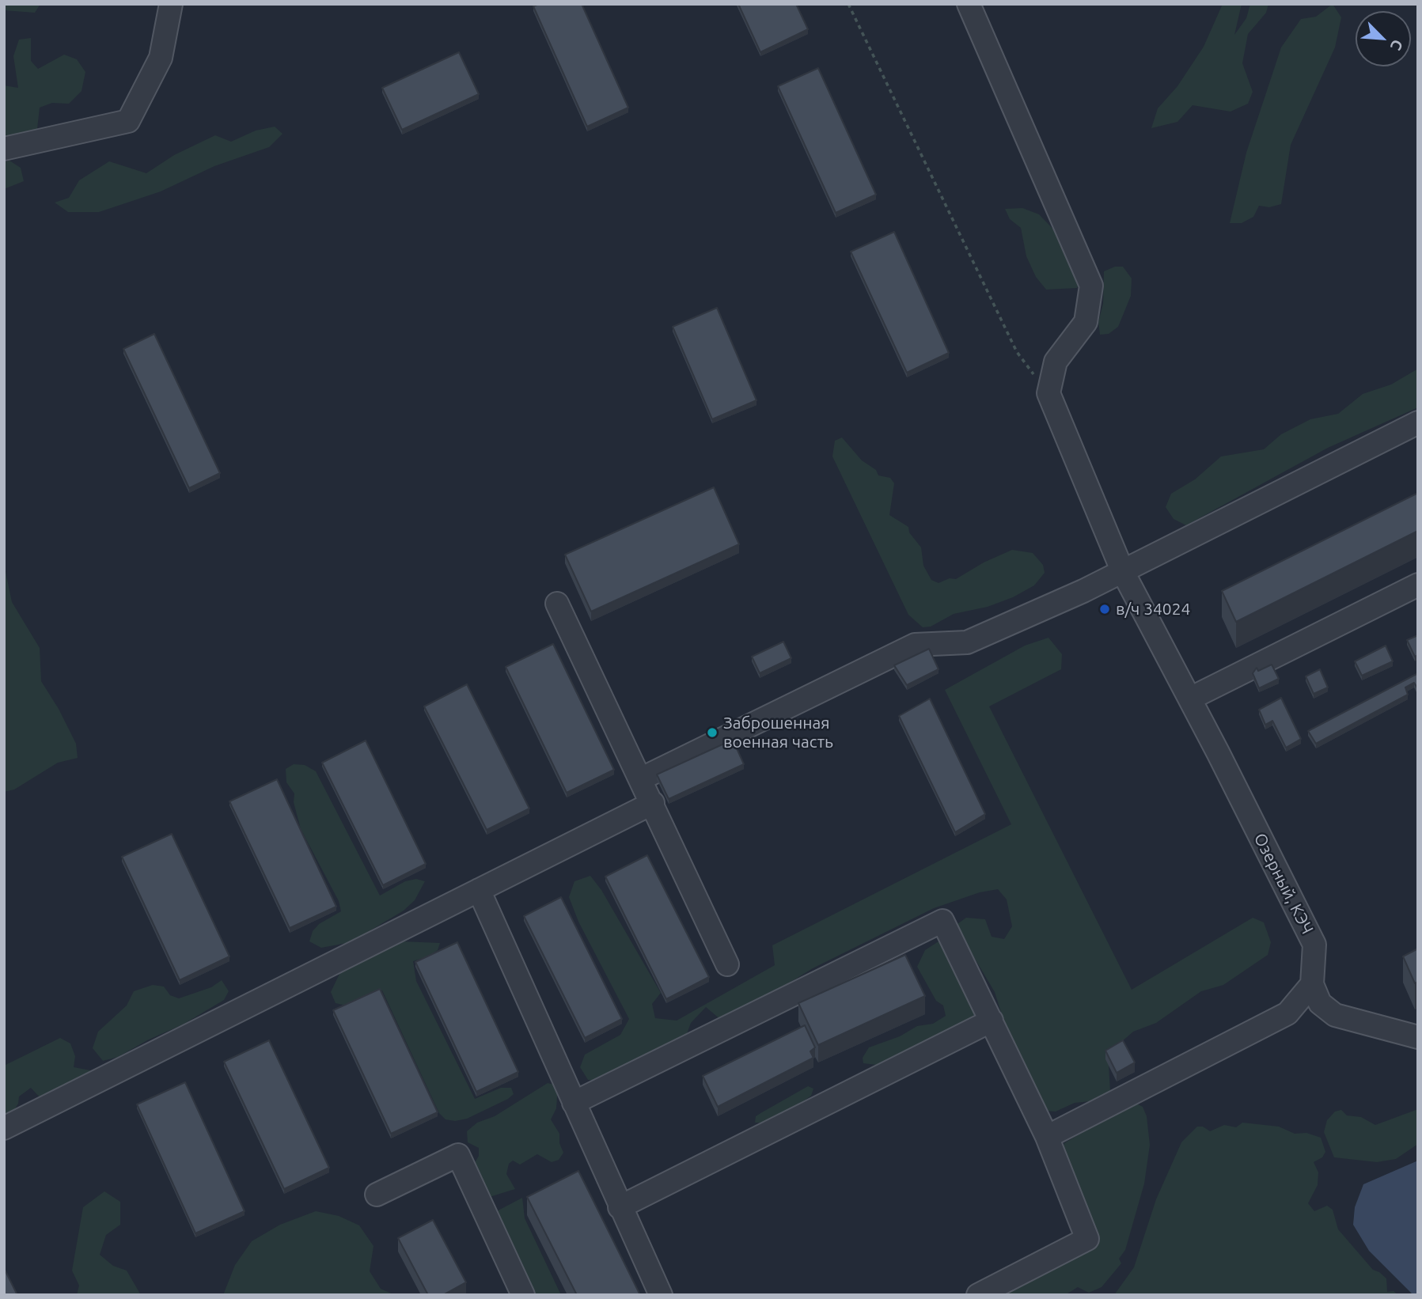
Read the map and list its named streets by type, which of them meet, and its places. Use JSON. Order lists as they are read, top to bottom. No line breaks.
{"streets":{"street":["Озерный, КЭЧ"]},"places":["в/ч 34024","Заброшенная военная часть"],"north":"bottom right"}
